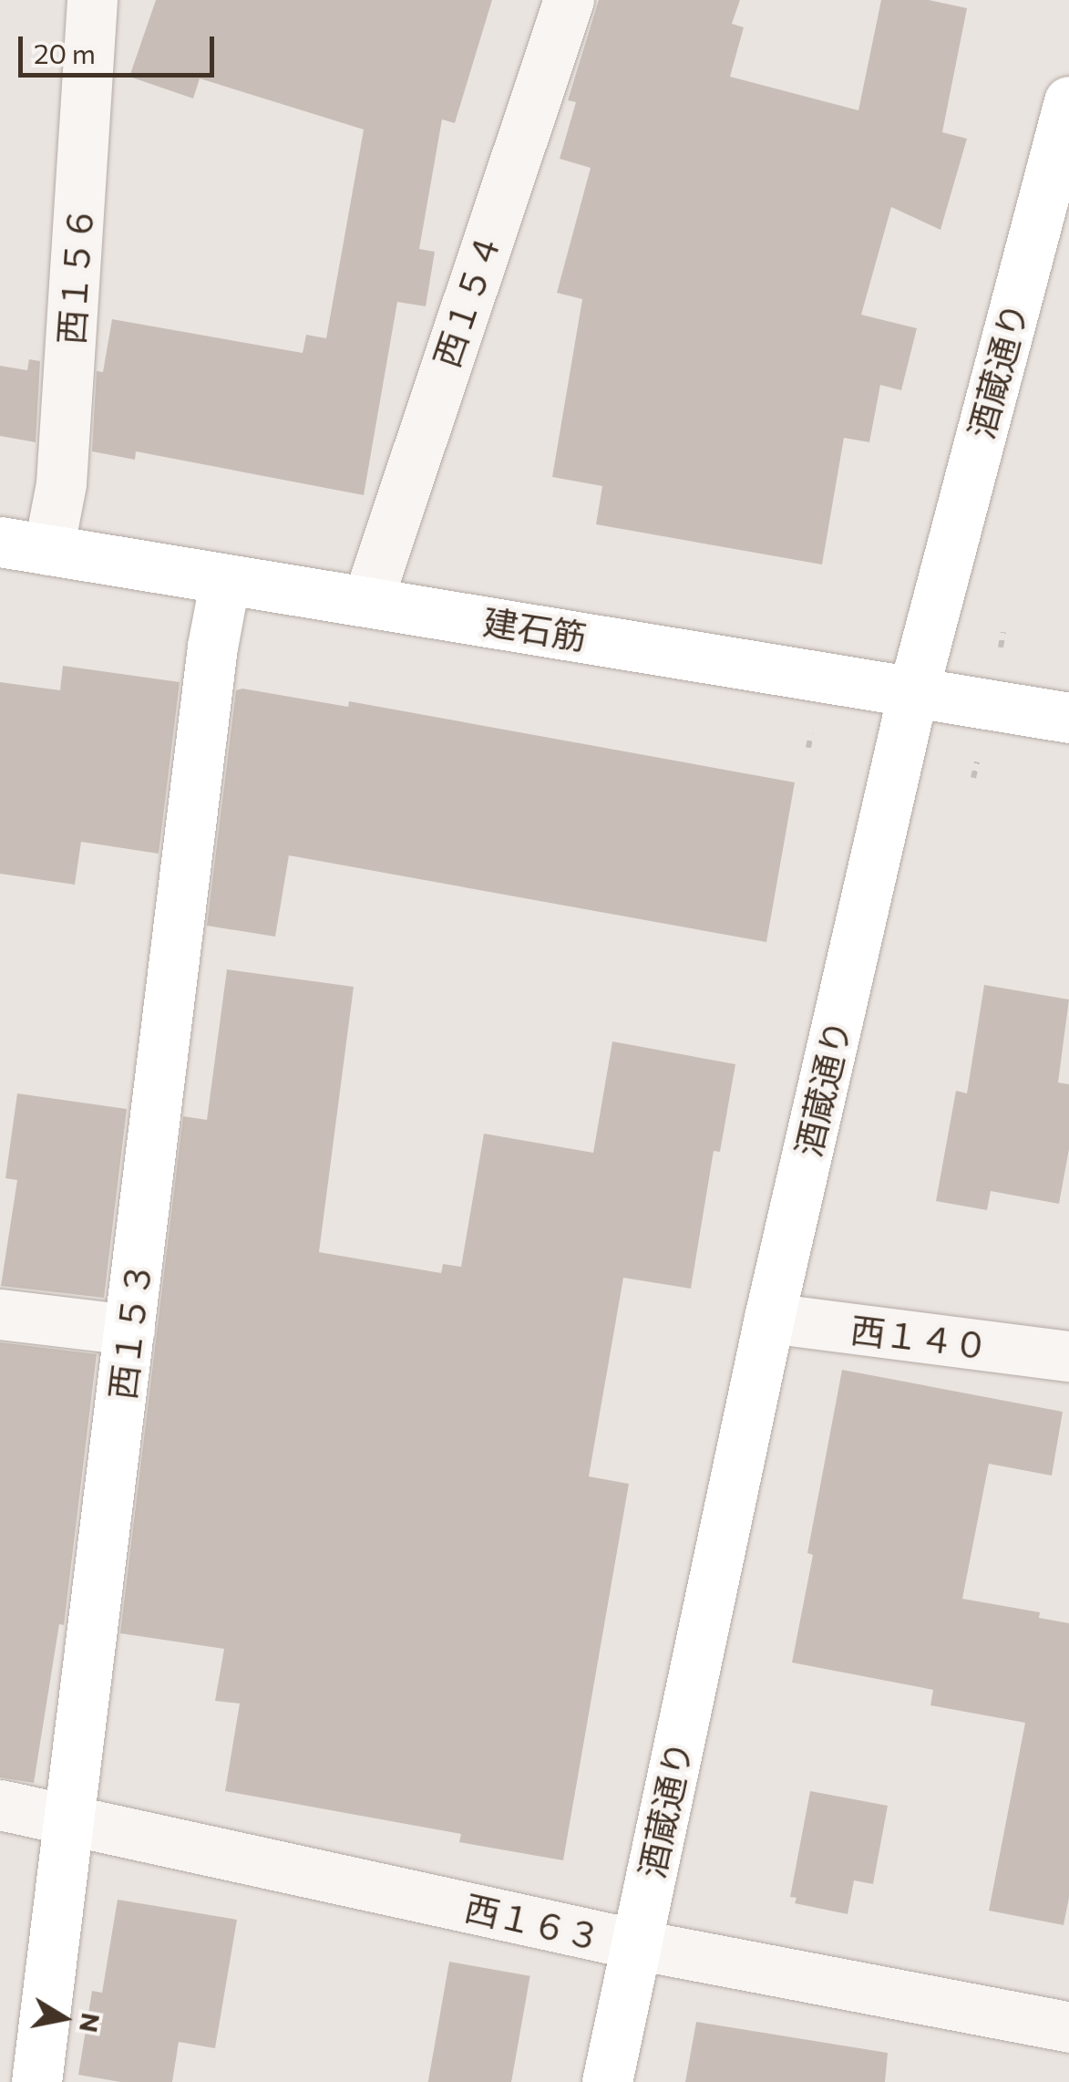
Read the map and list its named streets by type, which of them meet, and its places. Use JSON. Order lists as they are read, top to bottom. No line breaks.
{"streets":{"street":["西１５６","西１５４","酒蔵通り","建石筋","西１５３","西１４０","西１６３"]},"crossings":[["西１５６","建石筋"],["西１５４","建石筋"],["酒蔵通り","建石筋"],["酒蔵通り","西１４０"],["酒蔵通り","西１６３"],["建石筋","西１５３"],["西１５３","西１６３"]],"scale_bar":"20 m","north":"right"}
